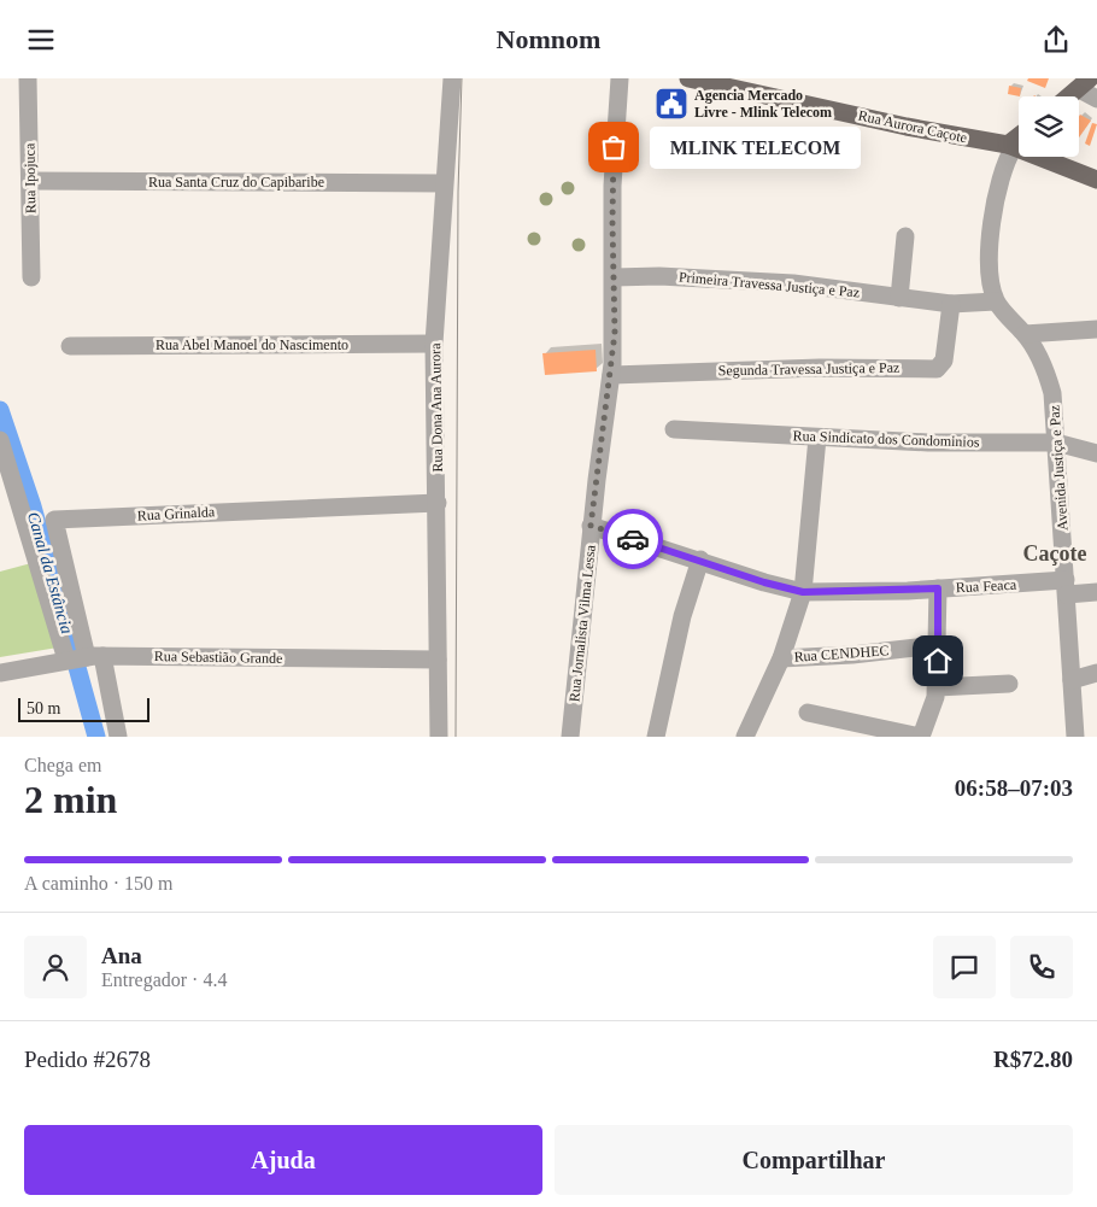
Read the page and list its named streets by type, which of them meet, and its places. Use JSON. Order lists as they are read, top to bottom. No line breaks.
{"streets":{"main road":["Rua Aurora Caçote"],"street":["Rua Ipojuca","Rua Santa Cruz do Capibaribe","Primeira Travessa Justiça e Paz","Rua Abel Manoel do Nascimento","Segunda Travessa Justiça e Paz","Rua Dona Ana Aurora","Rua Sindicato dos Condominios","Avenida Justiça e Paz","Rua Grinalda","Rua Feaca","Rua Jornalista Vilma Lessa","Rua CENDHEC","Rua Sebastião Grande"]},"crossings":[["Rua Ipojuca","Rua Santa Cruz do Capibaribe"],["Rua Santa Cruz do Capibaribe","Rua Dona Ana Aurora"],["Primeira Travessa Justiça e Paz","Segunda Travessa Justiça e Paz"],["Primeira Travessa Justiça e Paz","Avenida Justiça e Paz"],["Primeira Travessa Justiça e Paz","Rua Jornalista Vilma Lessa"],["Rua Abel Manoel do Nascimento","Rua Dona Ana Aurora"],["Segunda Travessa Justiça e Paz","Rua Jornalista Vilma Lessa"],["Rua Dona Ana Aurora","Rua Grinalda"],["Rua Dona Ana Aurora","Rua Sebastião Grande"],["Rua Sindicato dos Condominios","Avenida Justiça e Paz"],["Avenida Justiça e Paz","Rua Feaca"],["Rua Grinalda","Rua Sebastião Grande"],["Rua Feaca","Rua Jornalista Vilma Lessa"]],"districts":["Caçote"],"water":["Canal da Estância"],"places":{"public building":["Agencia Mercado Livre - Mlink Telecom"],"other":["MLINK TELECOM"]},"scale_bar":"50 m","page":{"header":"Nomnom","bubble":"MLINK TELECOM","scale":"50 m","heading":["2 min","Chega em","06:58–07:03"],"panel":["Ana","Entregador · 4.4","Pedido #2678","R$72.80"],"bar":"A caminho · 150 m","buttons":["Ajuda","Compartilhar"]}}
